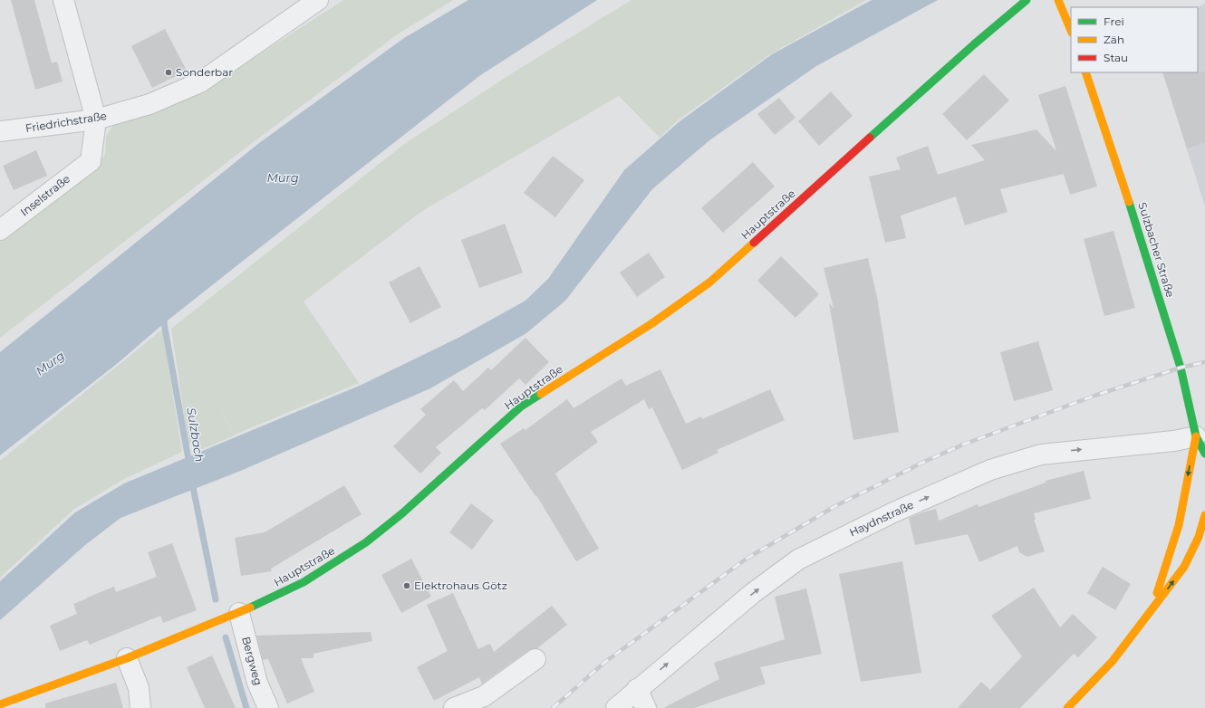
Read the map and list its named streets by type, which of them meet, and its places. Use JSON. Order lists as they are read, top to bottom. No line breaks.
{"streets":{"street":["Friedrichstraße","Inselstraße","Hauptstraße","Sulzbacher Straße","Haydnstraße","Bergweg"]},"crossings":[["Friedrichstraße","Inselstraße"],["Hauptstraße","Bergweg"],["Sulzbacher Straße","Haydnstraße"]],"one_way":["Haydnstraße"],"water":["Murg","Sulzbach"],"places":["Sonderbar","Elektrohaus Götz"],"legend":["Frei","Zäh","Stau"]}
